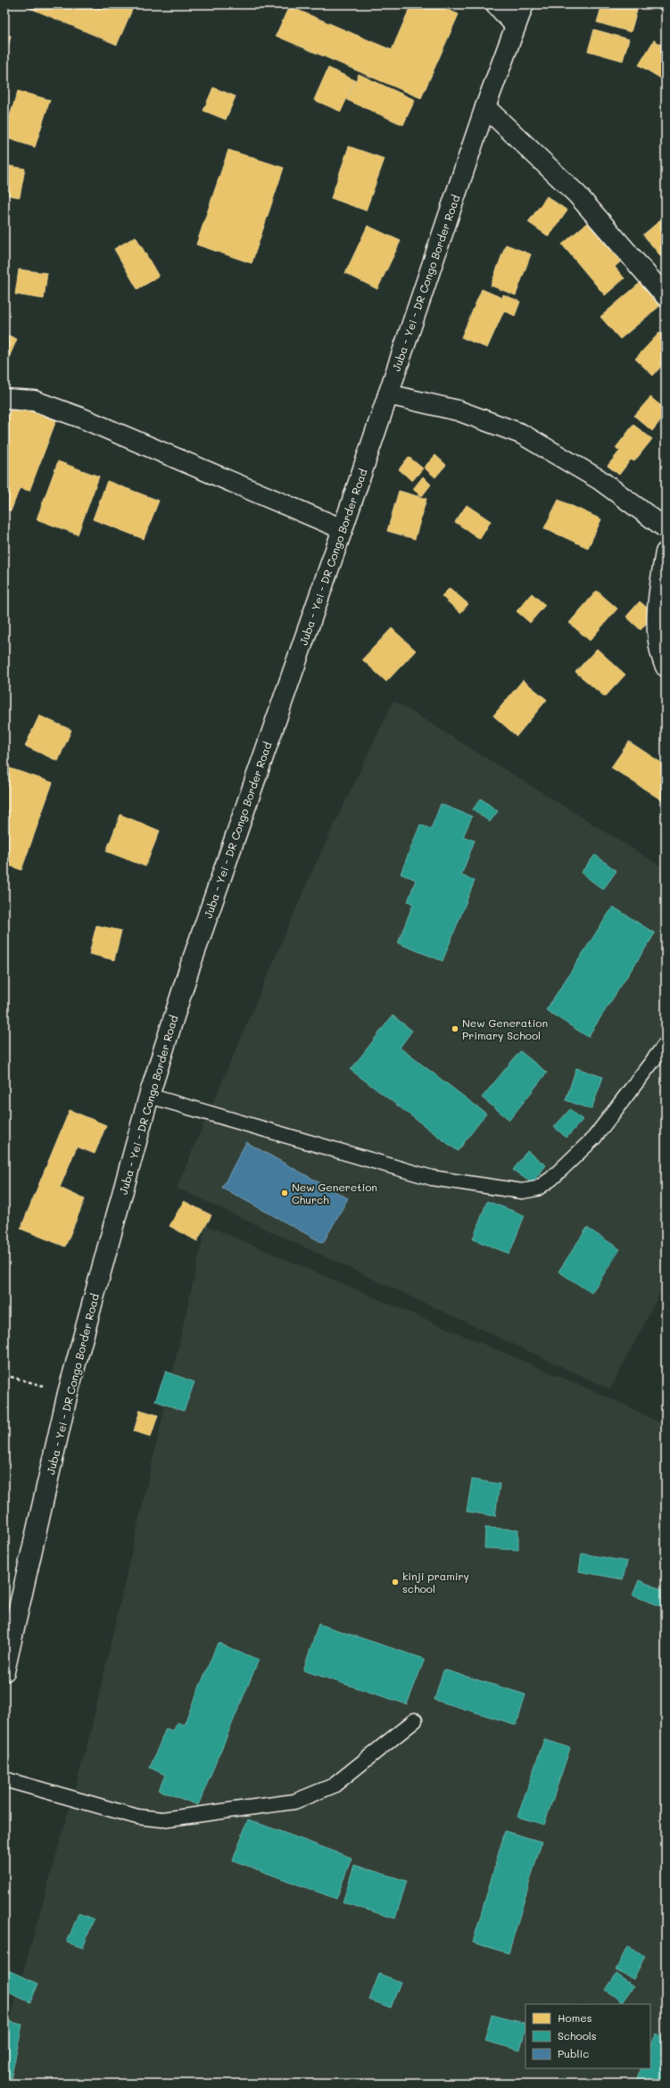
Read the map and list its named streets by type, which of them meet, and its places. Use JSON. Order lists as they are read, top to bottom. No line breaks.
{"streets":{"main road":["Juba - Yei - DR Congo Border Road"]},"places":["New Generation Primary School","New Generetion Church","kinji pramiry school"],"legend":["Homes","Schools","Public"]}
